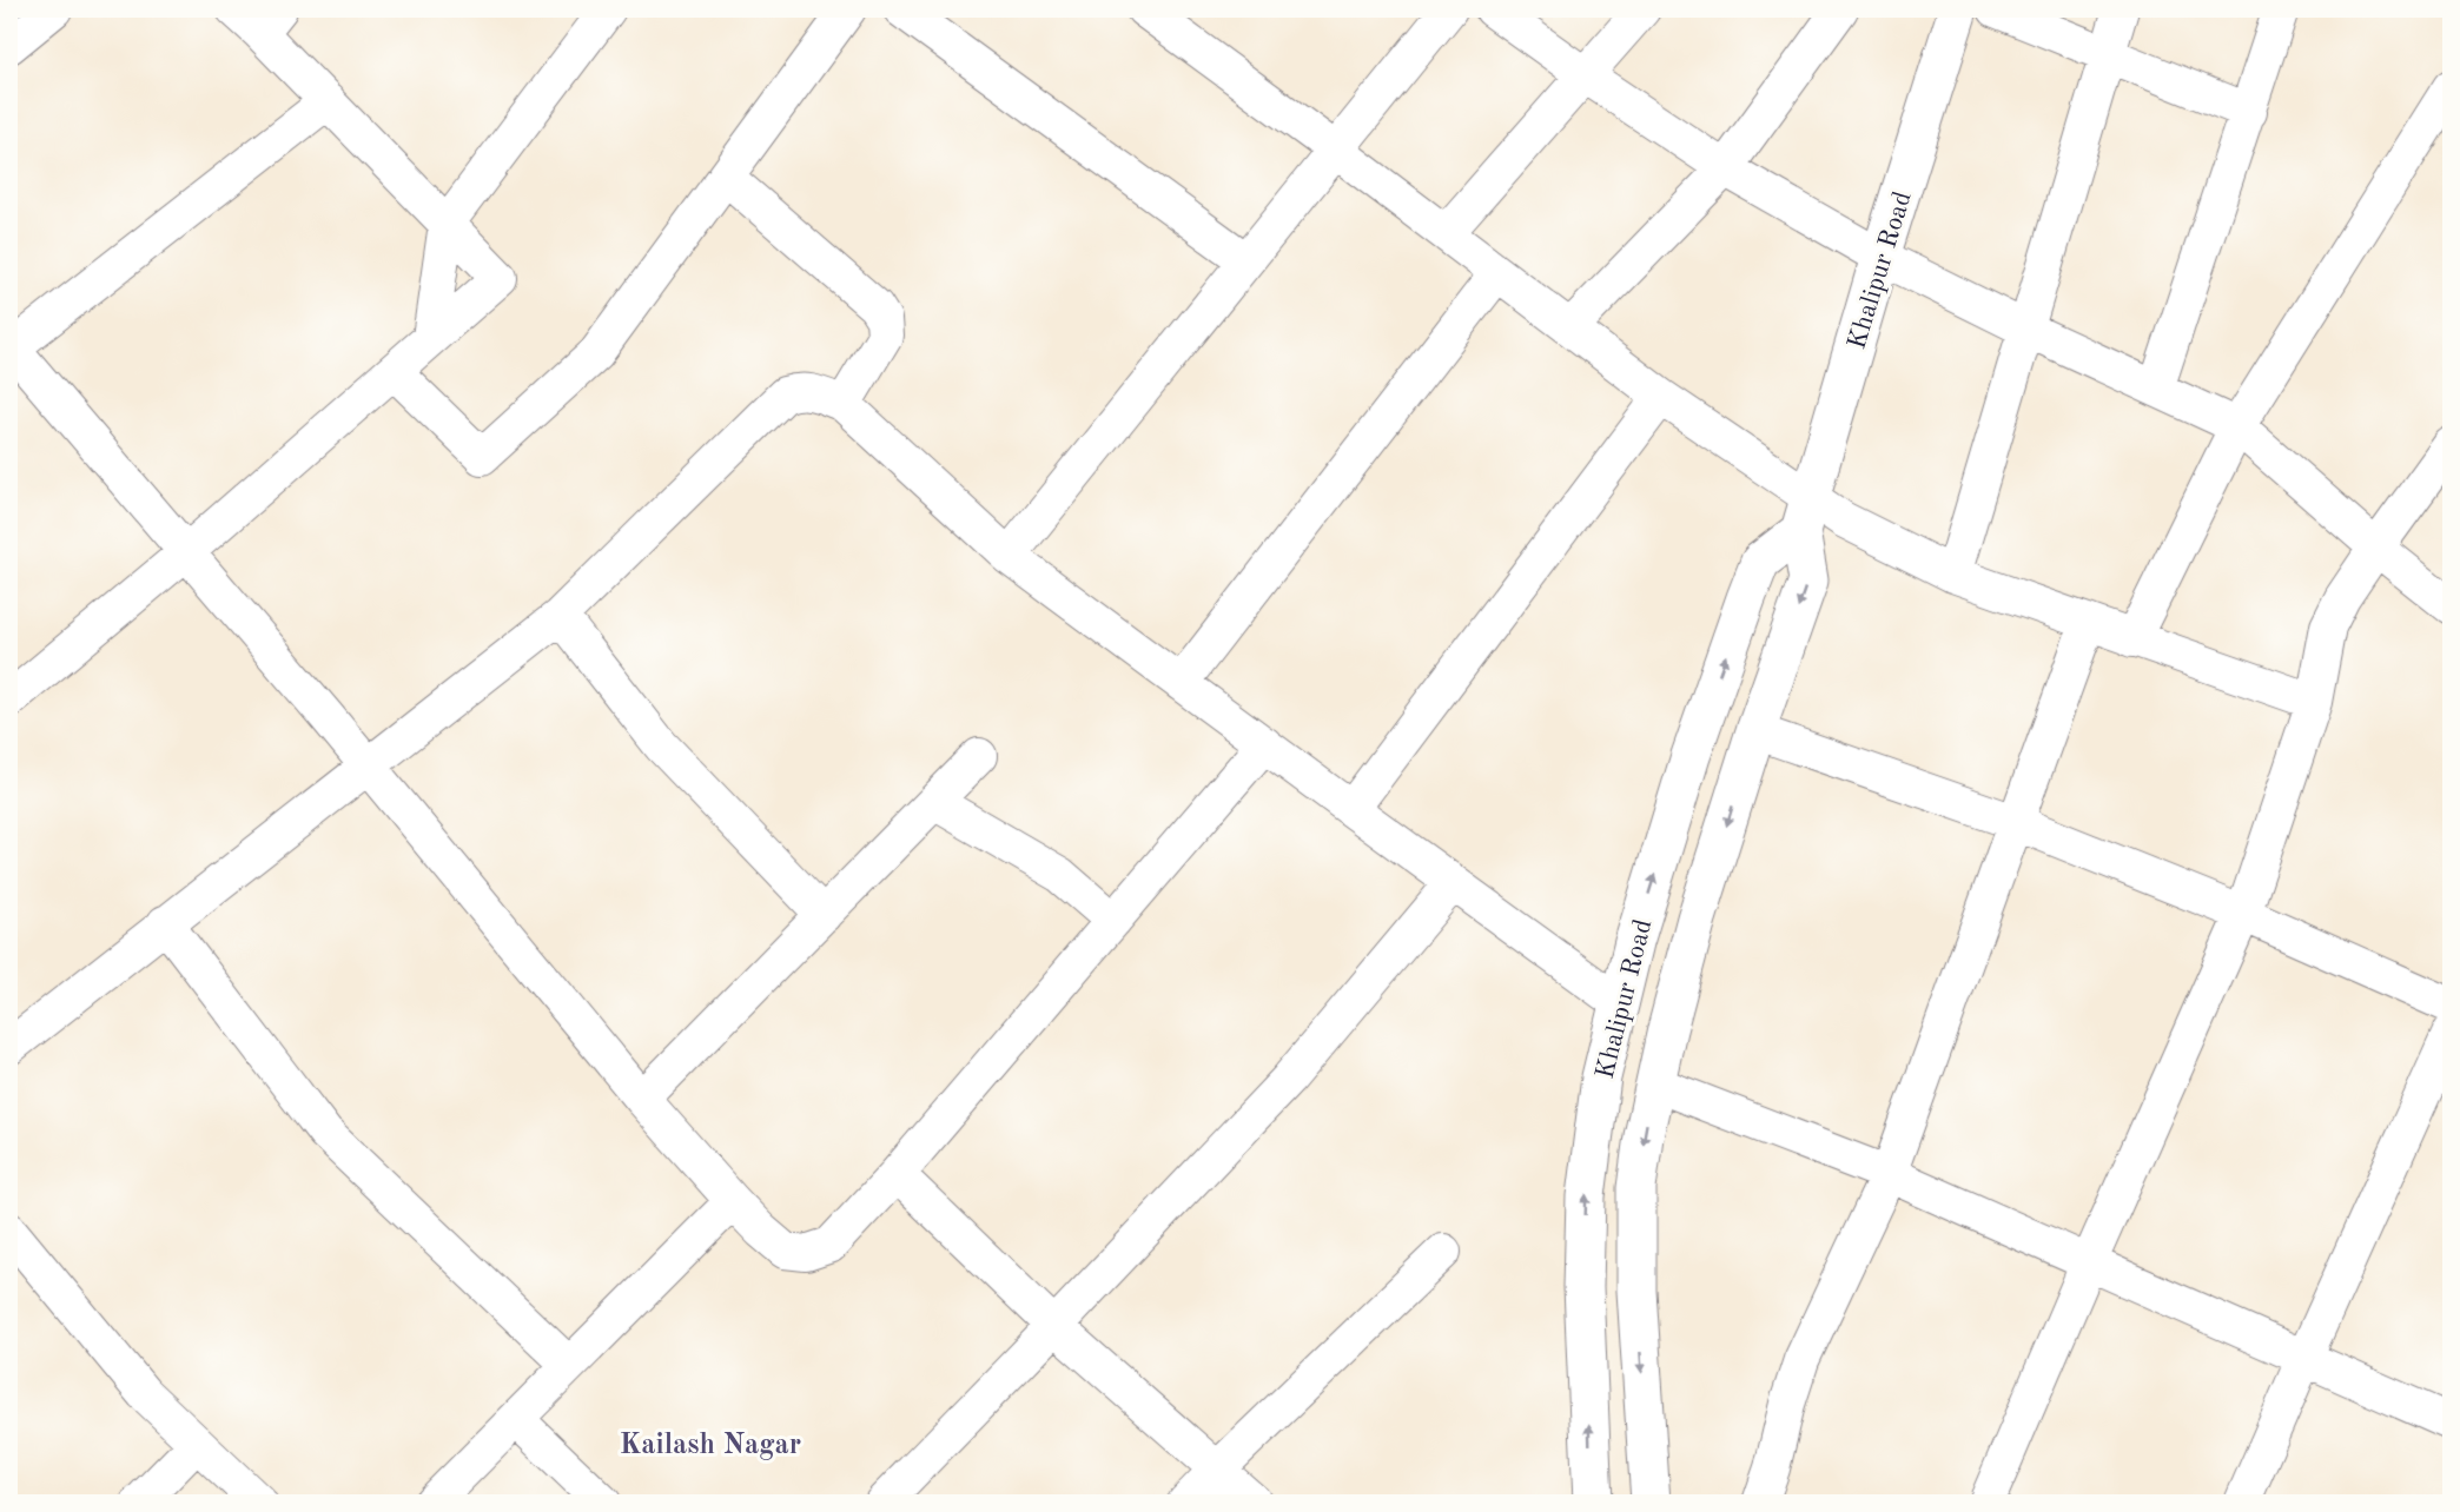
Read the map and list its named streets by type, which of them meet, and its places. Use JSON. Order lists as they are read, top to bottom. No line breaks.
{"streets":{"street":["Khalipur Road"]},"districts":["Kailash Nagar"]}
